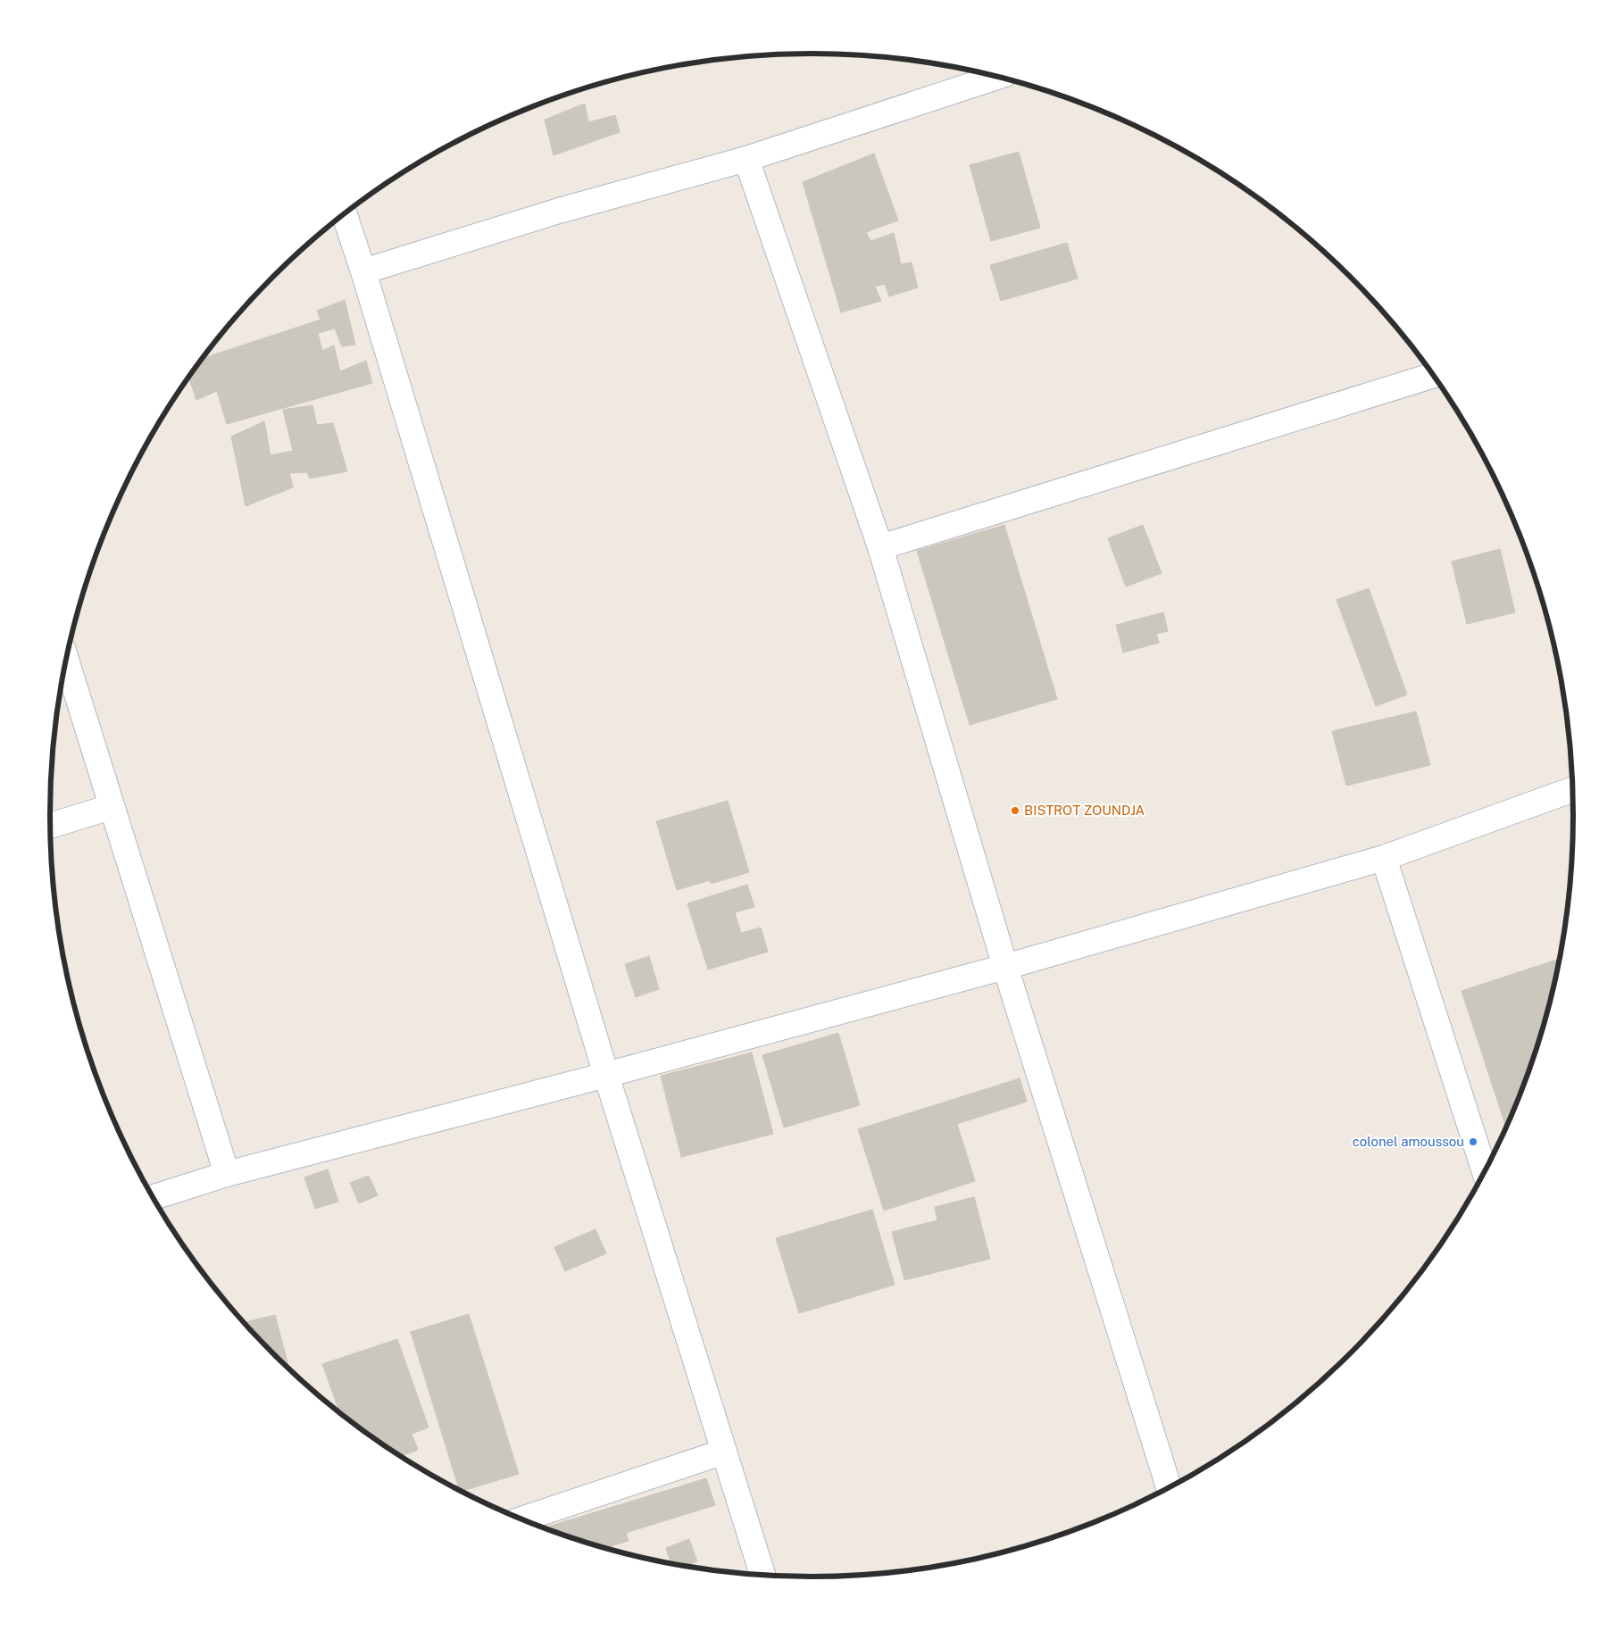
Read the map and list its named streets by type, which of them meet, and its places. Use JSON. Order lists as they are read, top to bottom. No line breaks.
{"places":["BISTROT ZOUNDJA","colonel amoussou"]}
